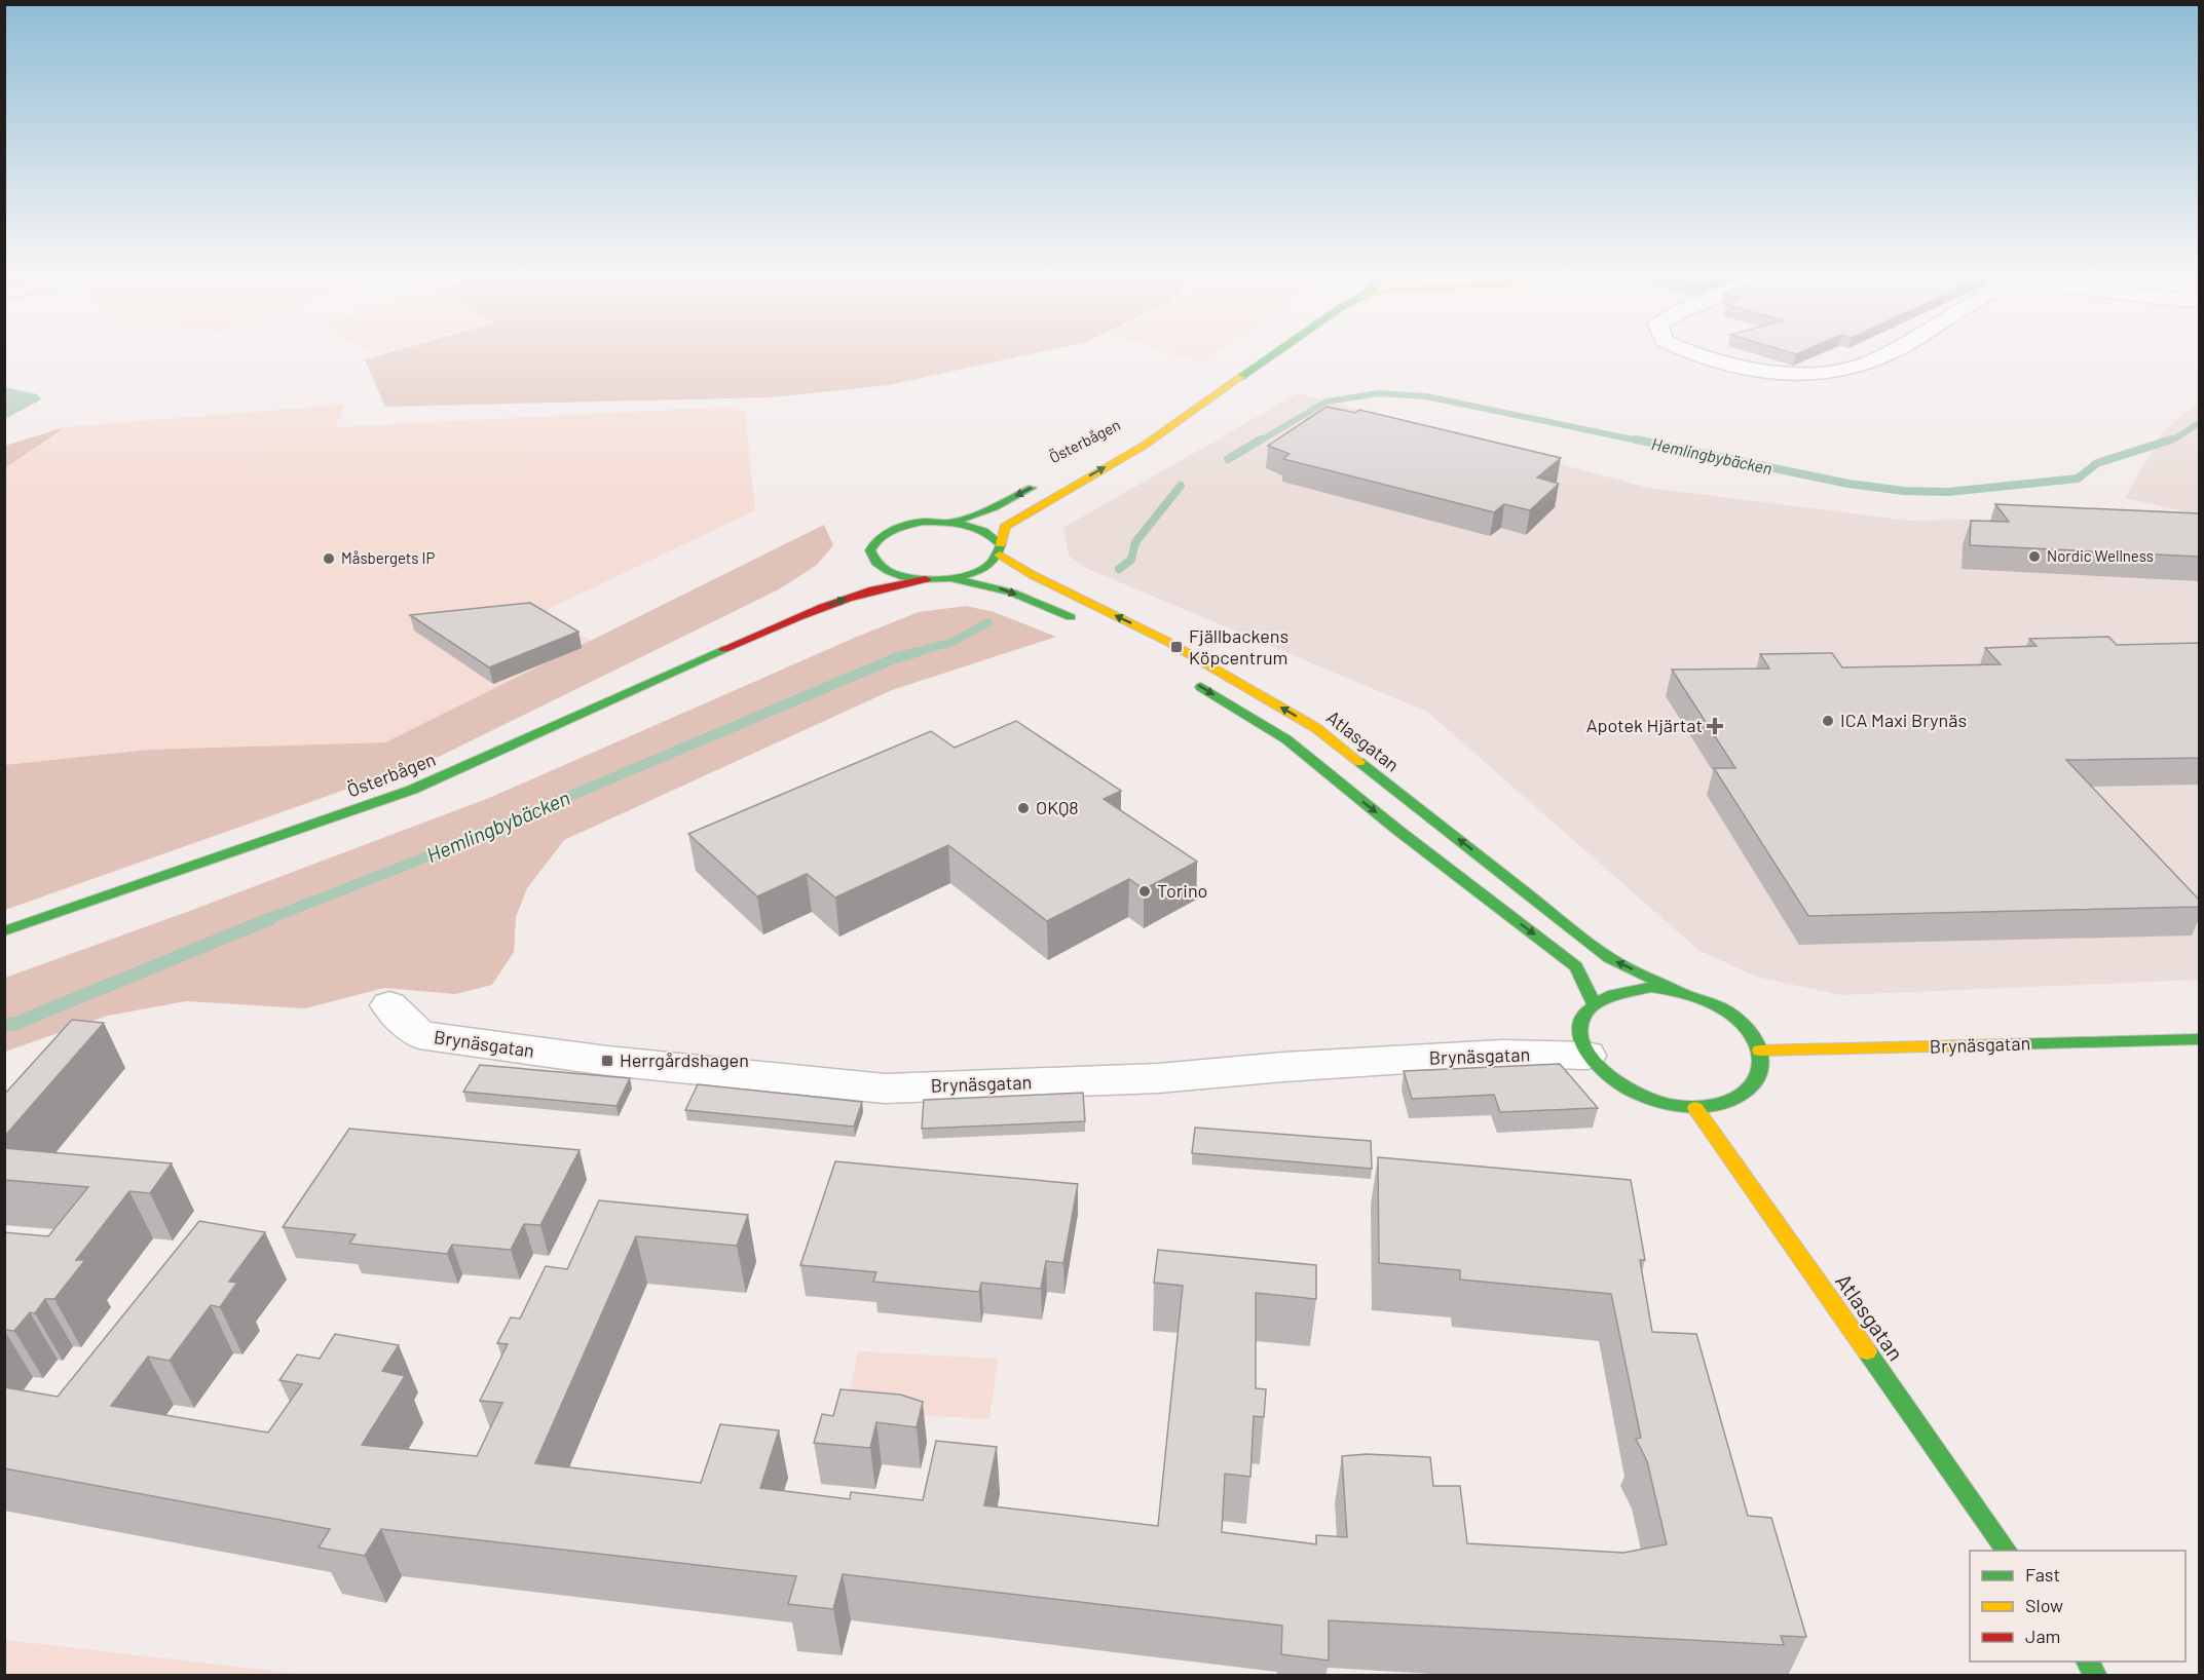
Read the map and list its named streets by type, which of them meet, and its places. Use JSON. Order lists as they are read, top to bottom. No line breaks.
{"streets":{"main road":["Österbågen","Atlasgatan","Brynäsgatan"]},"crossings":[["Österbågen","Atlasgatan"],["Atlasgatan","Brynäsgatan"]],"water":["Hemlingbybäcken"],"places":{"other":["Nordic Wellness","Måsbergets IP","ICA Maxi Brynäs","OKQ8","Torino"],"transit":["Fjällbackens Köpcentrum","Herrgårdshagen"],"health":["Apotek Hjärtat"]},"legend":["Fast","Slow","Jam"]}
